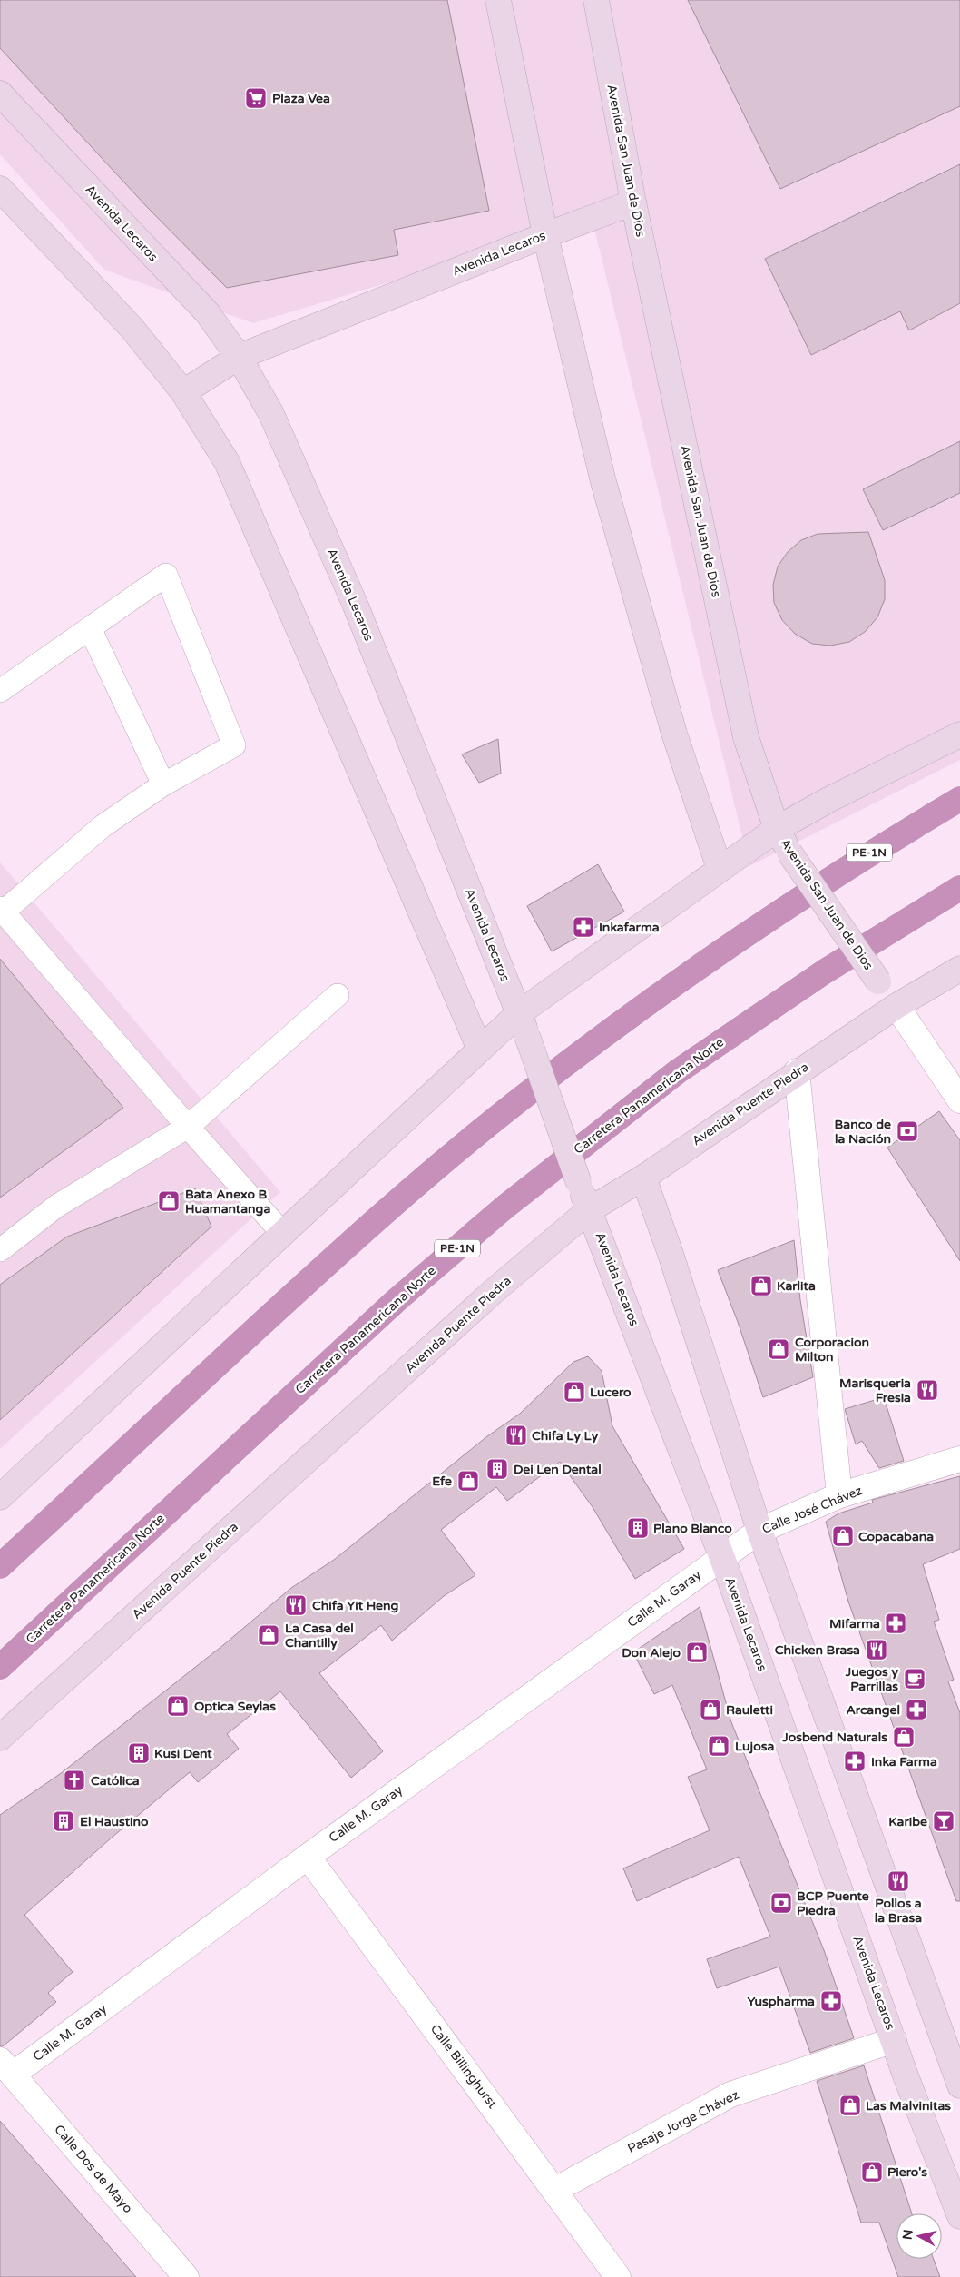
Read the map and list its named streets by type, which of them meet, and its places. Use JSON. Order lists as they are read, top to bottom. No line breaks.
{"streets":{"highway":["PE-1N","Carretera Panamericana Norte"],"main road":["Avenida San Juan de Dios","Avenida Lecaros","Avenida Puente Piedra"],"street":["Calle José Chávez","Calle M. Garay","Calle Billinghurst","Pasaje Jorge Chávez","Calle Dos de Mayo"]},"crossings":[["Avenida San Juan de Dios","Avenida Lecaros"],["Avenida San Juan de Dios","Avenida Puente Piedra"],["Avenida Lecaros","Avenida Puente Piedra"],["Avenida Lecaros","Calle José Chávez"],["Avenida Lecaros","Calle M. Garay"],["Avenida Lecaros","Pasaje Jorge Chávez"],["Calle José Chávez","Calle M. Garay"],["Calle M. Garay","Calle Billinghurst"],["Calle M. Garay","Calle Dos de Mayo"],["Calle Billinghurst","Pasaje Jorge Chávez"]],"places":{"supermarket":["Plaza Vea"],"pharmacy":["Inkafarma","Mifarma","Arcangel","Inka Farma","Yuspharma"],"bank":["Banco de la Nación","BCP Puente Piedra"],"shop":["Bata Anexo B Huamantanga","Karlita","Corporacion Milton","Lucero","Efe","Copacabana","La Casa del Chantilly","Don Alejo","Optica Seylas","Rauletti","Josbend Naturals","Lujosa","Las Malvinitas","Piero's"],"restaurant":["Marisqueria Fresia","Chifa Ly Ly","Chifa Yit Heng","Chicken Brasa","Pollos a la Brasa"],"building":["Dei Len Dental","Plano Blanco","Kusi Dent","El Haustino"],"cafe":["Juegos y Parrillas"],"church":["Católica"],"bar":["Karibe"]},"north":"left"}
